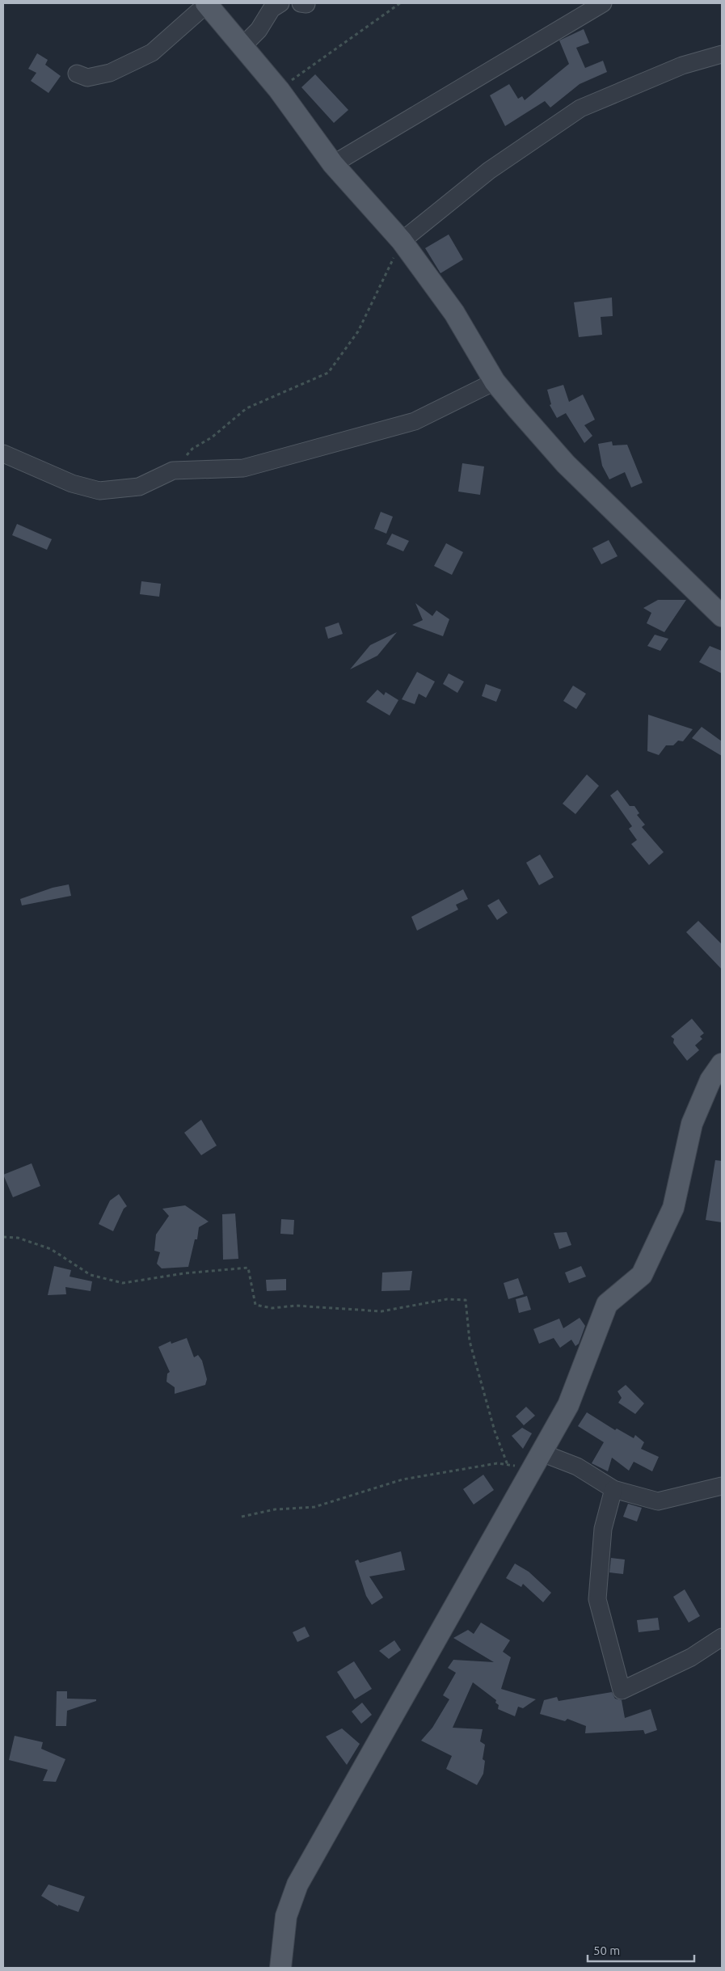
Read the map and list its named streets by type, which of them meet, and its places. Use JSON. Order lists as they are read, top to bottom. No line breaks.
{"scale_bar":"50 m"}
